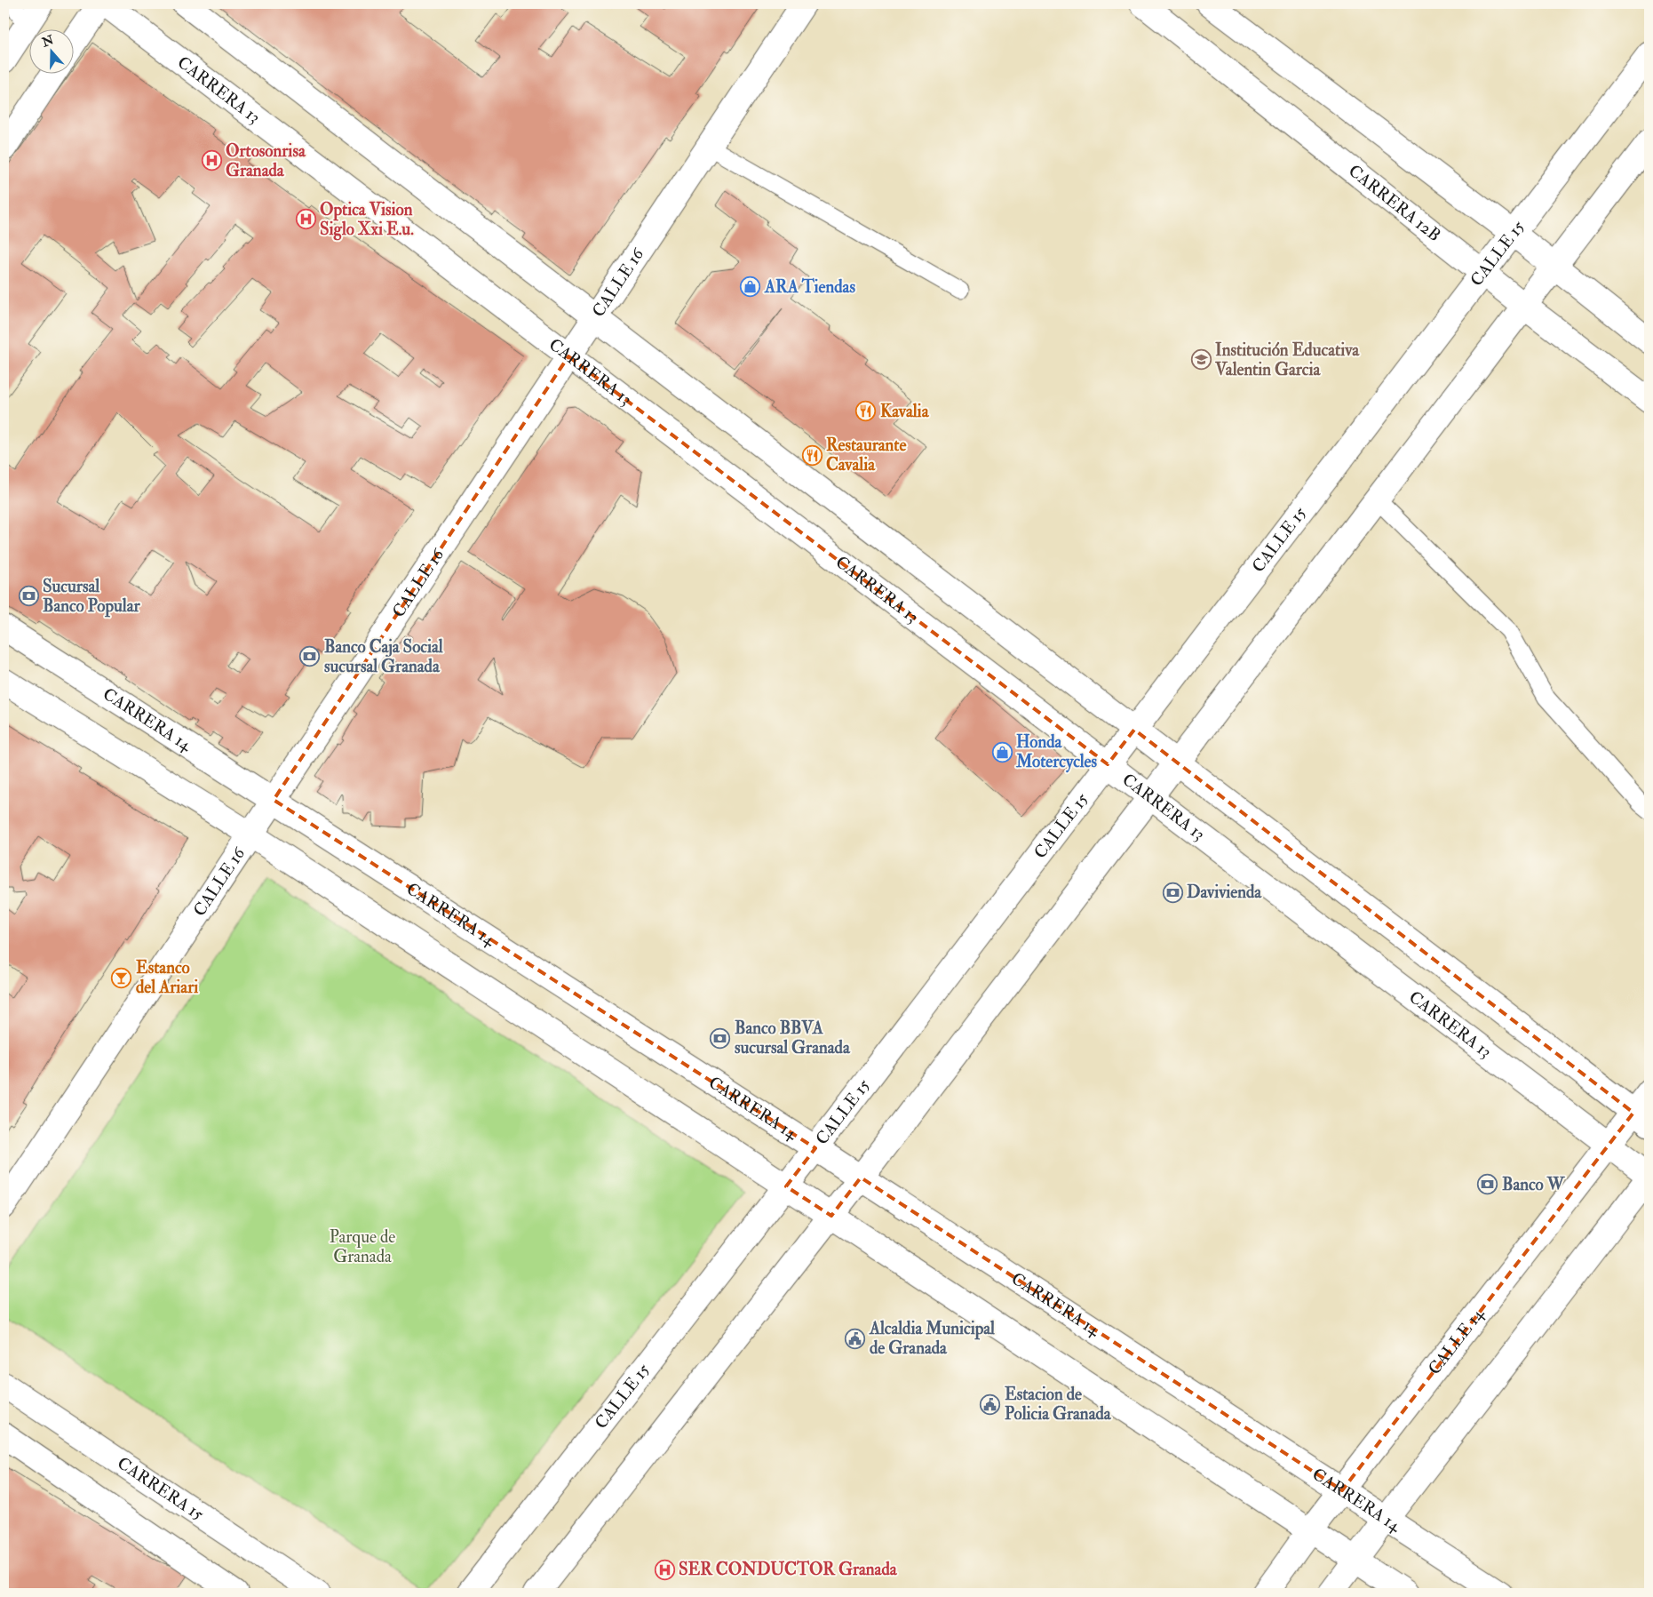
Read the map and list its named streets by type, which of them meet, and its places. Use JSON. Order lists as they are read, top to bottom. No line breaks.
{"streets":{"street":["CARRERA 13","CARRERA 12B","CALLE 15","CALLE 16","CARRERA 14","CALLE 14","CARRERA 15"]},"crossings":[["CARRERA 13","CALLE 15"],["CARRERA 13","CALLE 16"],["CARRERA 13","CALLE 14"],["CARRERA 12B","CALLE 15"],["CALLE 15","CARRERA 14"],["CALLE 16","CARRERA 14"],["CARRERA 14","CALLE 14"]],"parks":["Parque de Granada"],"places":{"hospital":["Ortosonrisa Granada","Optica Vision Siglo Xxi E.u.","SER CONDUCTOR Granada"],"shop":["ARA Tiendas","Honda Motercycles"],"school or university":["Institución Educativa Valentin Garcia"],"restaurant":["Kavalia","Restaurante Cavalia"],"bank":["Sucursal Banco Popular","Banco Caja Social sucursal Granada","Davivienda","Banco BBVA sucursal Granada","Banco W"],"bar":["Estanco del Ariari"],"public building":["Alcaldia Municipal de Granada","Estacion de Policia Granada"]},"north":"top"}
